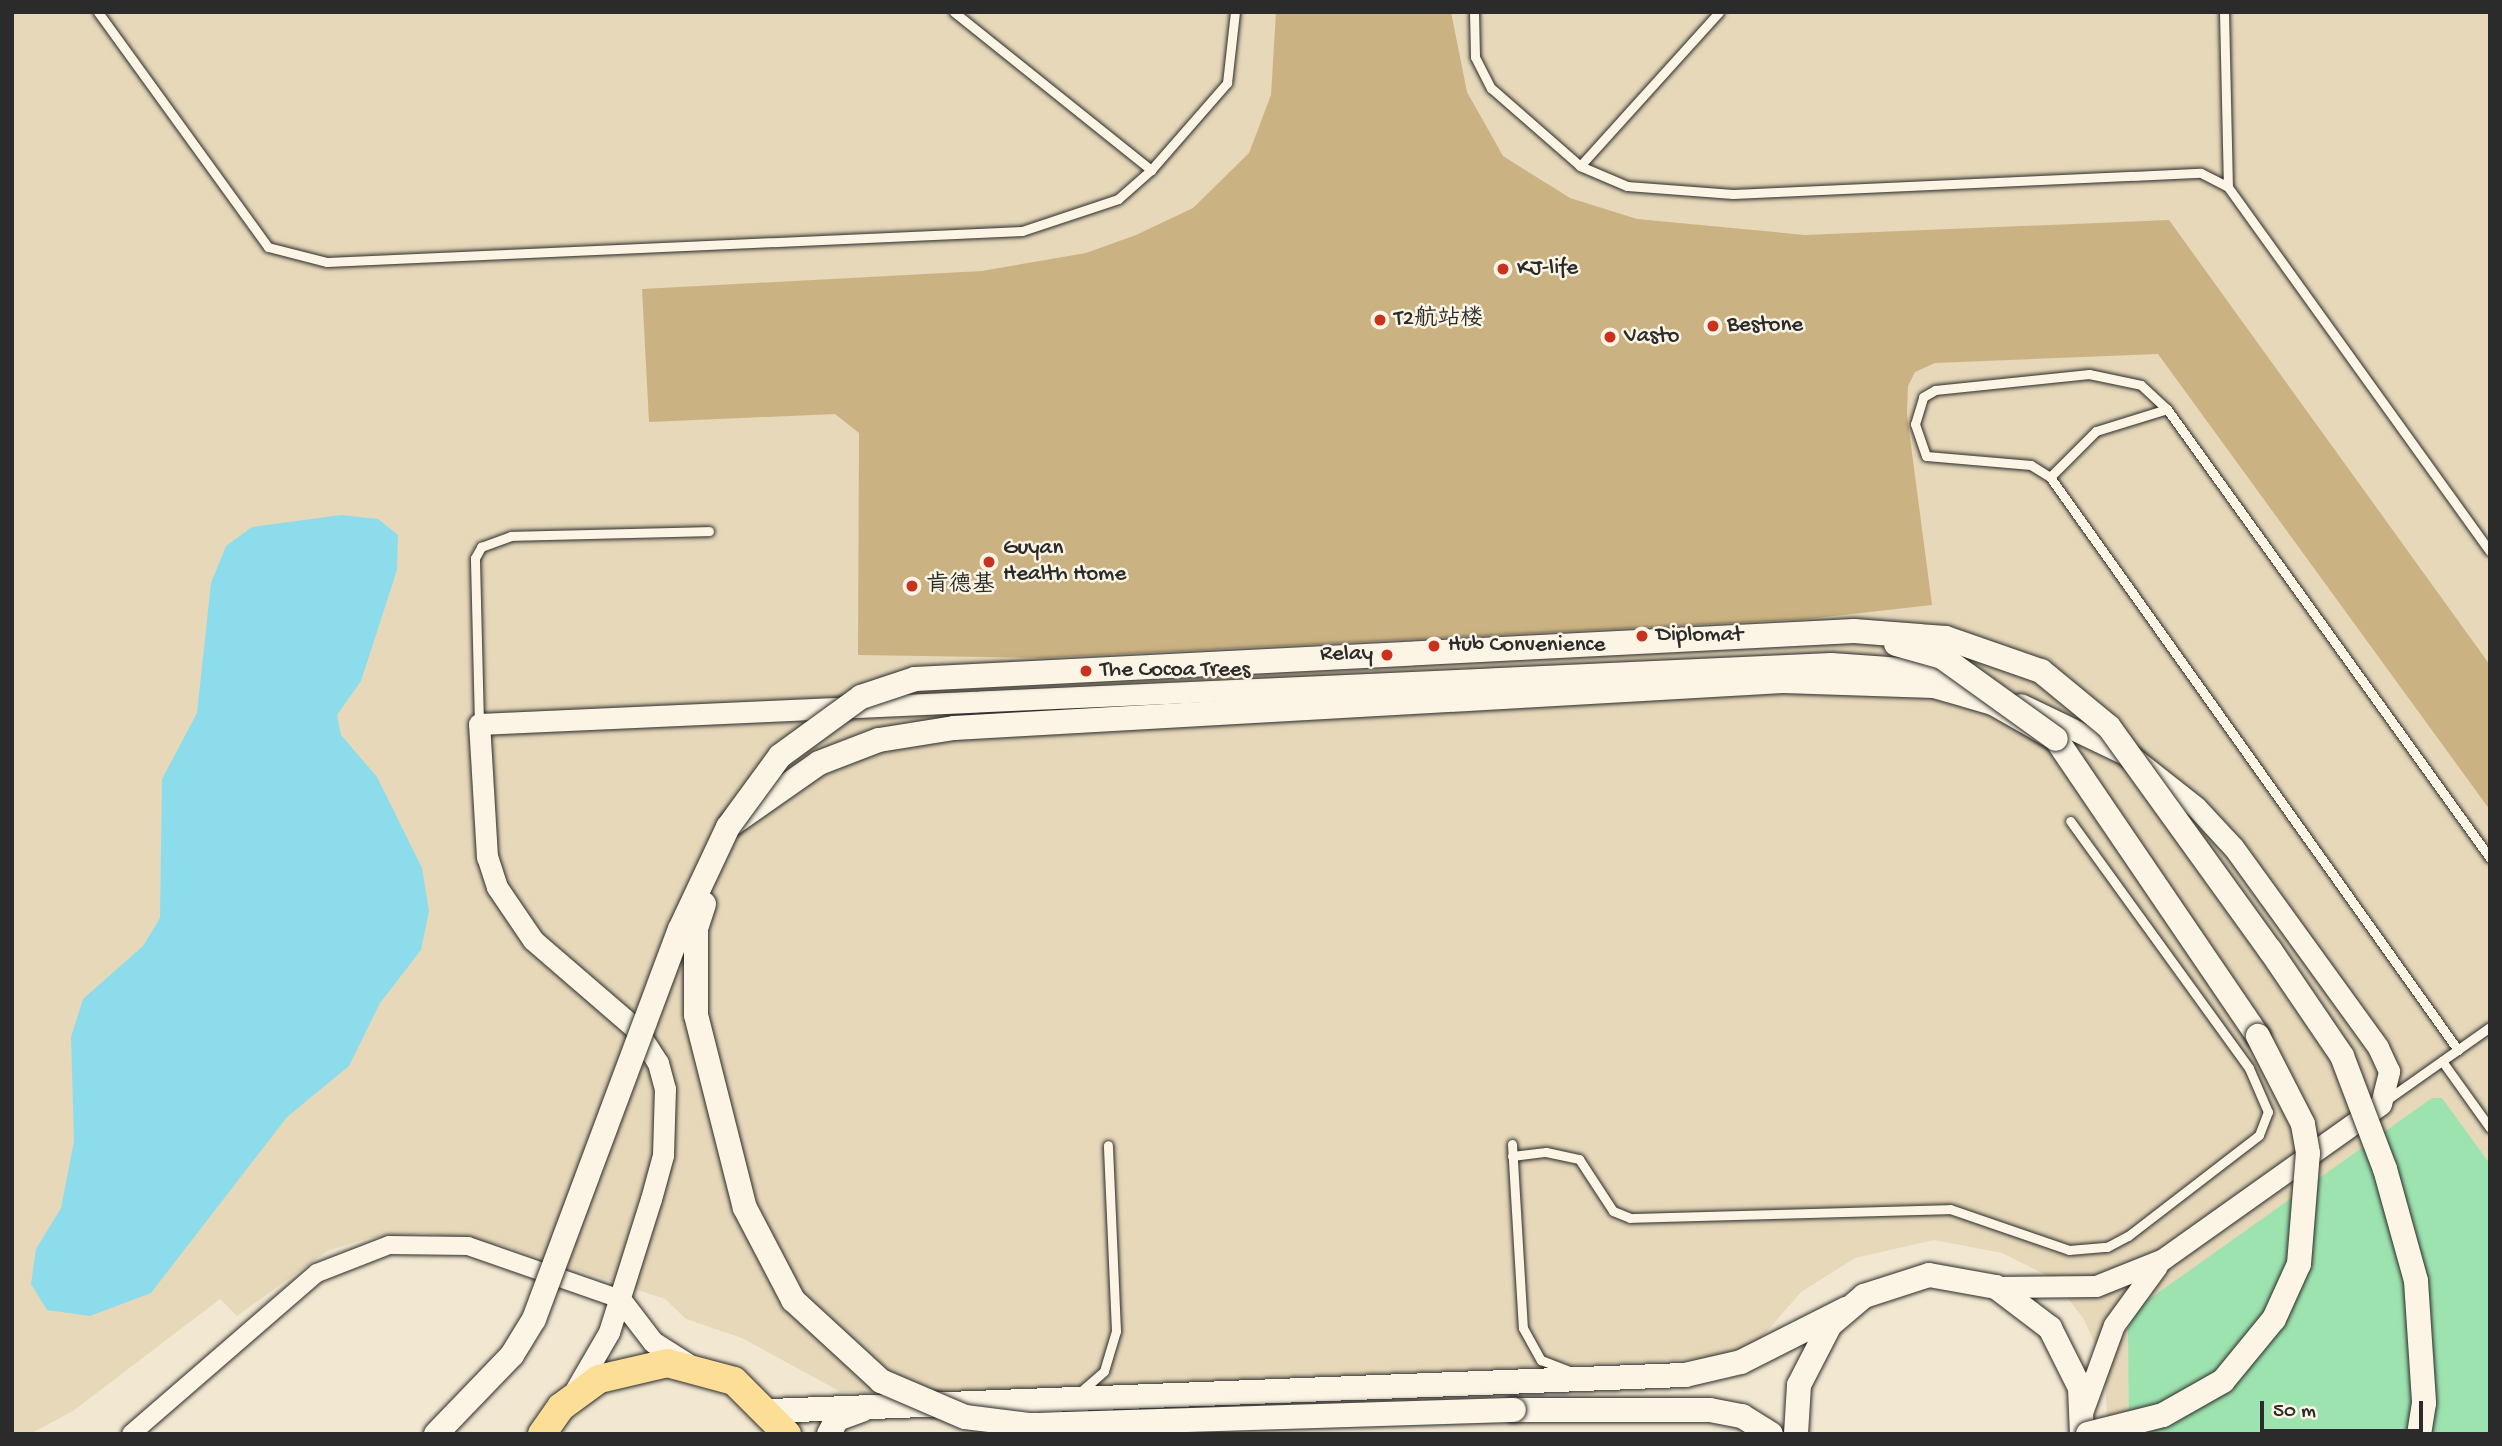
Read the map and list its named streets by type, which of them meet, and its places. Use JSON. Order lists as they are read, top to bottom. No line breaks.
{"places":["KJ-life","T2航站楼","Bestone","Vasto","Guyan Health Home","肯德基","Diplomat","Hub Convenience","Relay","The Cocoa Trees"],"scale_bar":"50 m"}
